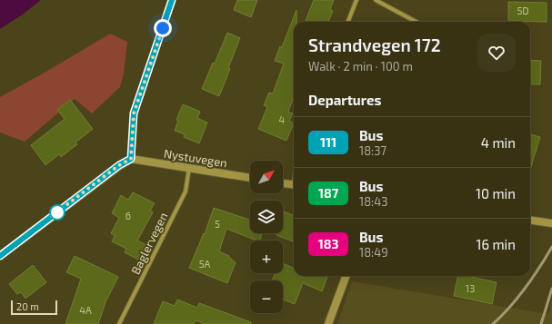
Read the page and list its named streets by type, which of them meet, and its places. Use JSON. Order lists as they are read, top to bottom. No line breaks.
{"streets":{"main road":["Nystuvegen"],"street":["Baglervegen"]},"crossings":[["Nystuvegen","Baglervegen"]],"lines":["bus line 111"],"house_numbers":["5D","4","6","5","5A","13","4A"],"scale_bar":"20 m","north":"top right","page":{"heading":[["Strandvegen 172","Walk · 2 min · 100 m"],"Departures"],"list":[{"mark":"111","name":"Bus","note":"18:37","value":"4 min"},{"mark":"187","name":"Bus","note":"18:43","value":"10 min"},{"mark":"183","name":"Bus","note":"18:49","value":"16 min"}],"map_buttons":["+","−"],"scale":"20 m"}}
